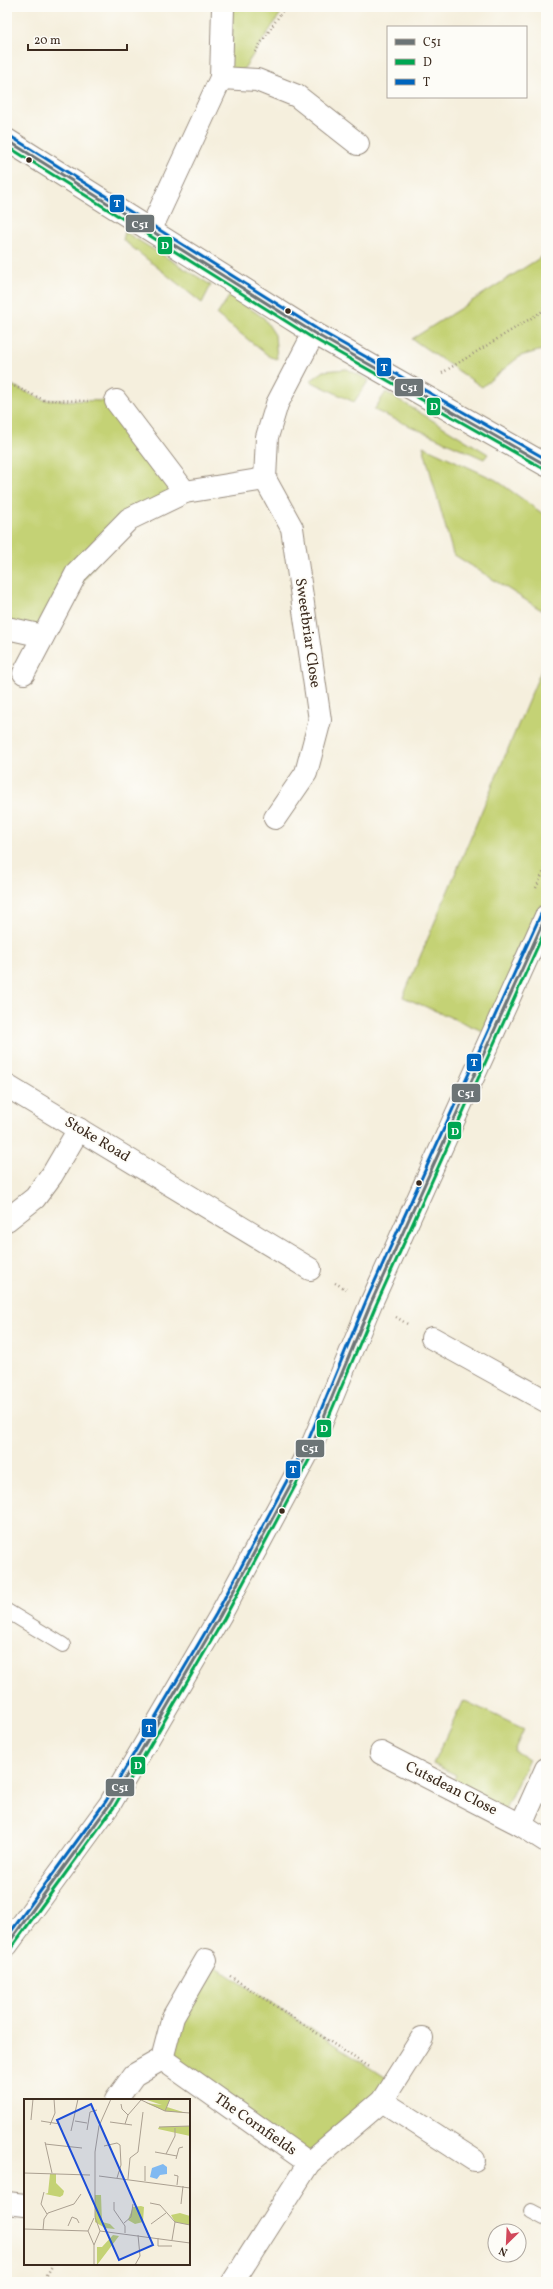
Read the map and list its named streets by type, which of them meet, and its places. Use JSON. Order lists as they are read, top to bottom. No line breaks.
{"streets":{"street":["Sweetbriar Close","Stoke Road","Cutsdean Close","The Cornfields"]},"lines":["transit line T","transit line C51","transit line D"],"legend":["C51","D","T"],"scale_bar":"20 m","north":"bottom left"}
